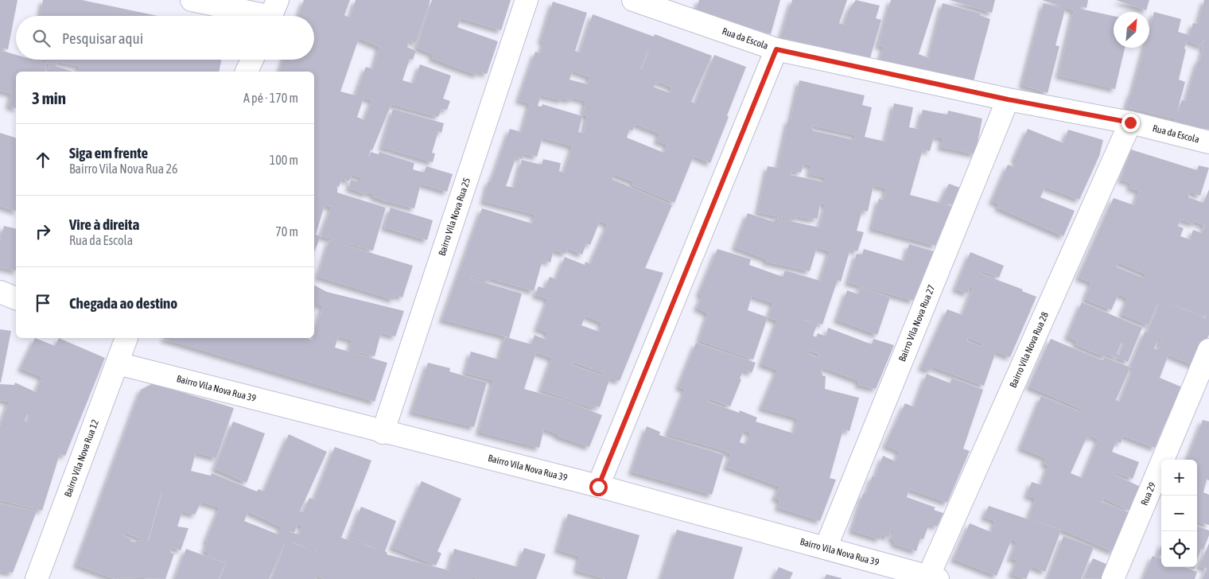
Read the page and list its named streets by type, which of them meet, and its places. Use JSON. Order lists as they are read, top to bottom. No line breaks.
{"streets":{"street":["Rua da Escola","Bairro Vila Nova Rua 25","Bairro Vila Nova Rua 27","Bairro Vila Nova Rua 28","Bairro Vila Nova Rua 39","Bairro Vila Nova Rua 12","Rua 29"]},"crossings":[["Rua da Escola","Bairro Vila Nova Rua 27"],["Rua da Escola","Bairro Vila Nova Rua 28"],["Bairro Vila Nova Rua 25","Bairro Vila Nova Rua 39"],["Bairro Vila Nova Rua 27","Bairro Vila Nova Rua 39"],["Bairro Vila Nova Rua 28","Bairro Vila Nova Rua 39"],["Bairro Vila Nova Rua 39","Bairro Vila Nova Rua 12"]],"north":"top right","page":{"search":"Pesquisar aqui","heading":["3 min","A pé · 170 m"],"list":[["Siga em frente","Bairro Vila Nova Rua 26","100 m"],["Vire à direita","Rua da Escola","70 m"],"Chegada ao destino"],"map_buttons":["+","−"]}}
